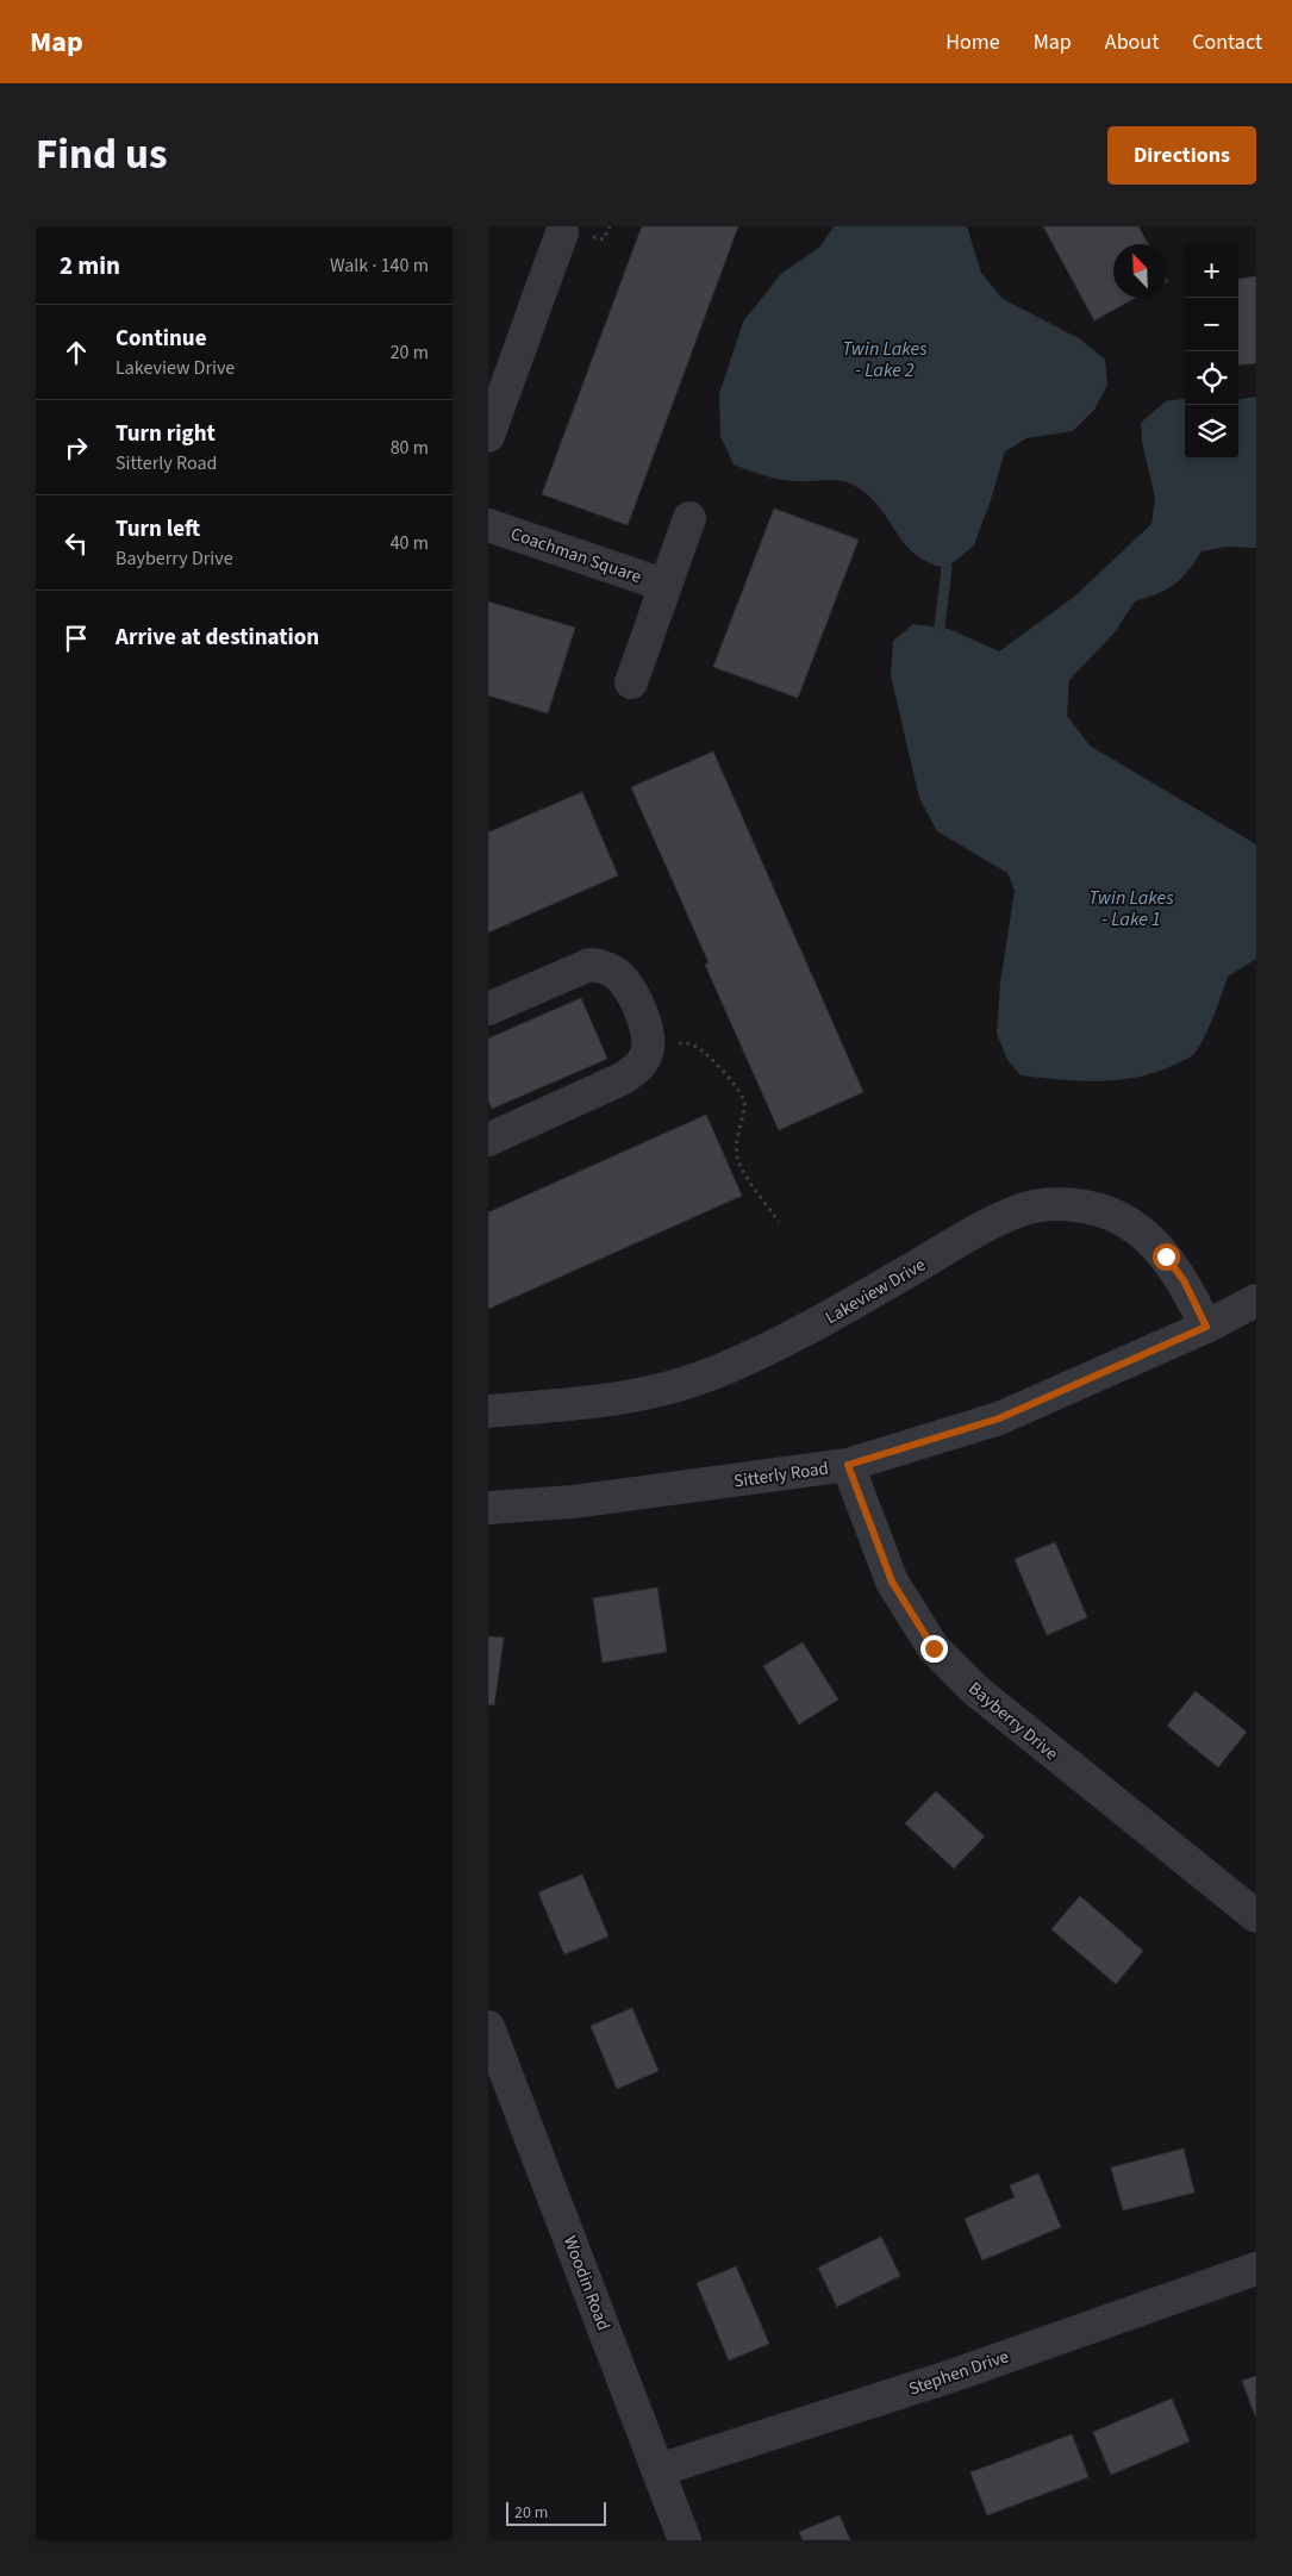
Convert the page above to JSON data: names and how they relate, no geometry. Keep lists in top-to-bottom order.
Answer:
{
  "streets": {
    "street": [
      "Coachman Square",
      "Lakeview Drive",
      "Sitterly Road",
      "Bayberry Drive",
      "Woodin Road",
      "Stephen Drive"
    ]
  },
  "crossings": [
    ["Lakeview Drive", "Sitterly Road"],
    ["Sitterly Road", "Bayberry Drive"],
    ["Woodin Road", "Stephen Drive"]
  ],
  "water": ["Twin Lakes - Lake 2", "Twin Lakes - Lake 1"],
  "scale_bar": "20 m",
  "north": "top left",
  "page": {
    "header": "Map",
    "nav": [
      "Home",
      "Map",
      "About",
      "Contact"
    ],
    "title": "Find us",
    "buttons": "Directions",
    "heading": ["2 min", "Walk · 140 m"],
    "map_buttons": ["+", "−"],
    "list": [
      ["Continue", "Lakeview Drive", "20 m"],
      ["Turn right", "Sitterly Road", "80 m"],
      ["Turn left", "Bayberry Drive", "40 m"],
      "Arrive at destination"
    ],
    "scale": "20 m"
  }
}
